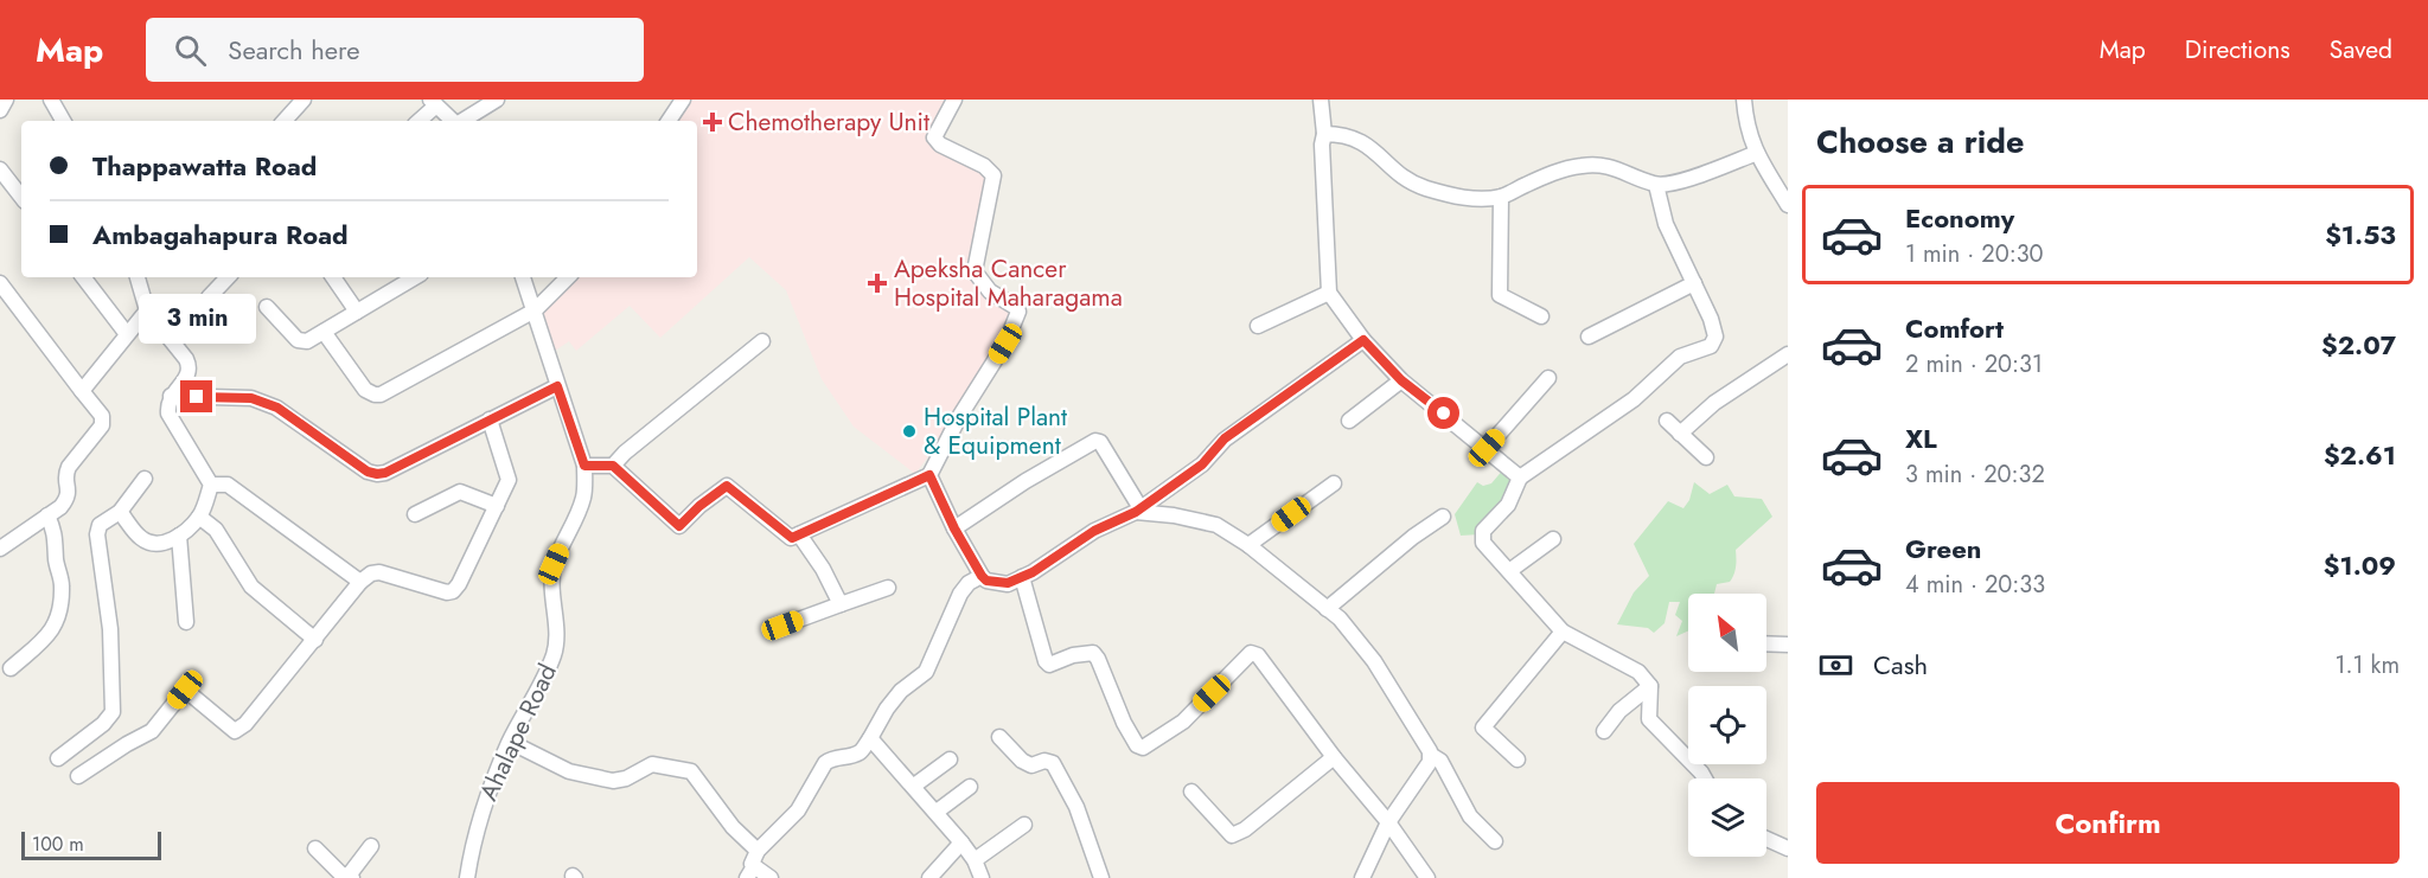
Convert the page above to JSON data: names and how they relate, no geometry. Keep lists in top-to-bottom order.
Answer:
{
  "streets": {
    "street": ["Ahalape Road"]
  },
  "places": {
    "health": ["Chemotherapy Unit", "Apeksha Cancer Hospital Maharagama"],
    "other": ["Hospital Plant & Equipment"]
  },
  "scale_bar": "100 m",
  "north": "top left",
  "page": {
    "header": "Map",
    "search": "Search here",
    "nav": ["Map", "Directions", "Saved"],
    "heading": "Choose a ride",
    "banner": ["Thappawatta Road", "Ambagahapura Road"],
    "list": [
      {
        "name": "Economy",
        "note": "1 min · 20:30",
        "value": "$1.53"
      },
      {
        "name": "Comfort",
        "note": "2 min · 20:31",
        "value": "$2.07"
      },
      {
        "name": "XL",
        "note": "3 min · 20:32",
        "value": "$2.61"
      },
      {
        "name": "Green",
        "note": "4 min · 20:33",
        "value": "$1.09"
      }
    ],
    "bubble": "3 min",
    "pay": ["Cash", "1.1 km"],
    "buttons": "Confirm",
    "scale": "100 m"
  }
}
